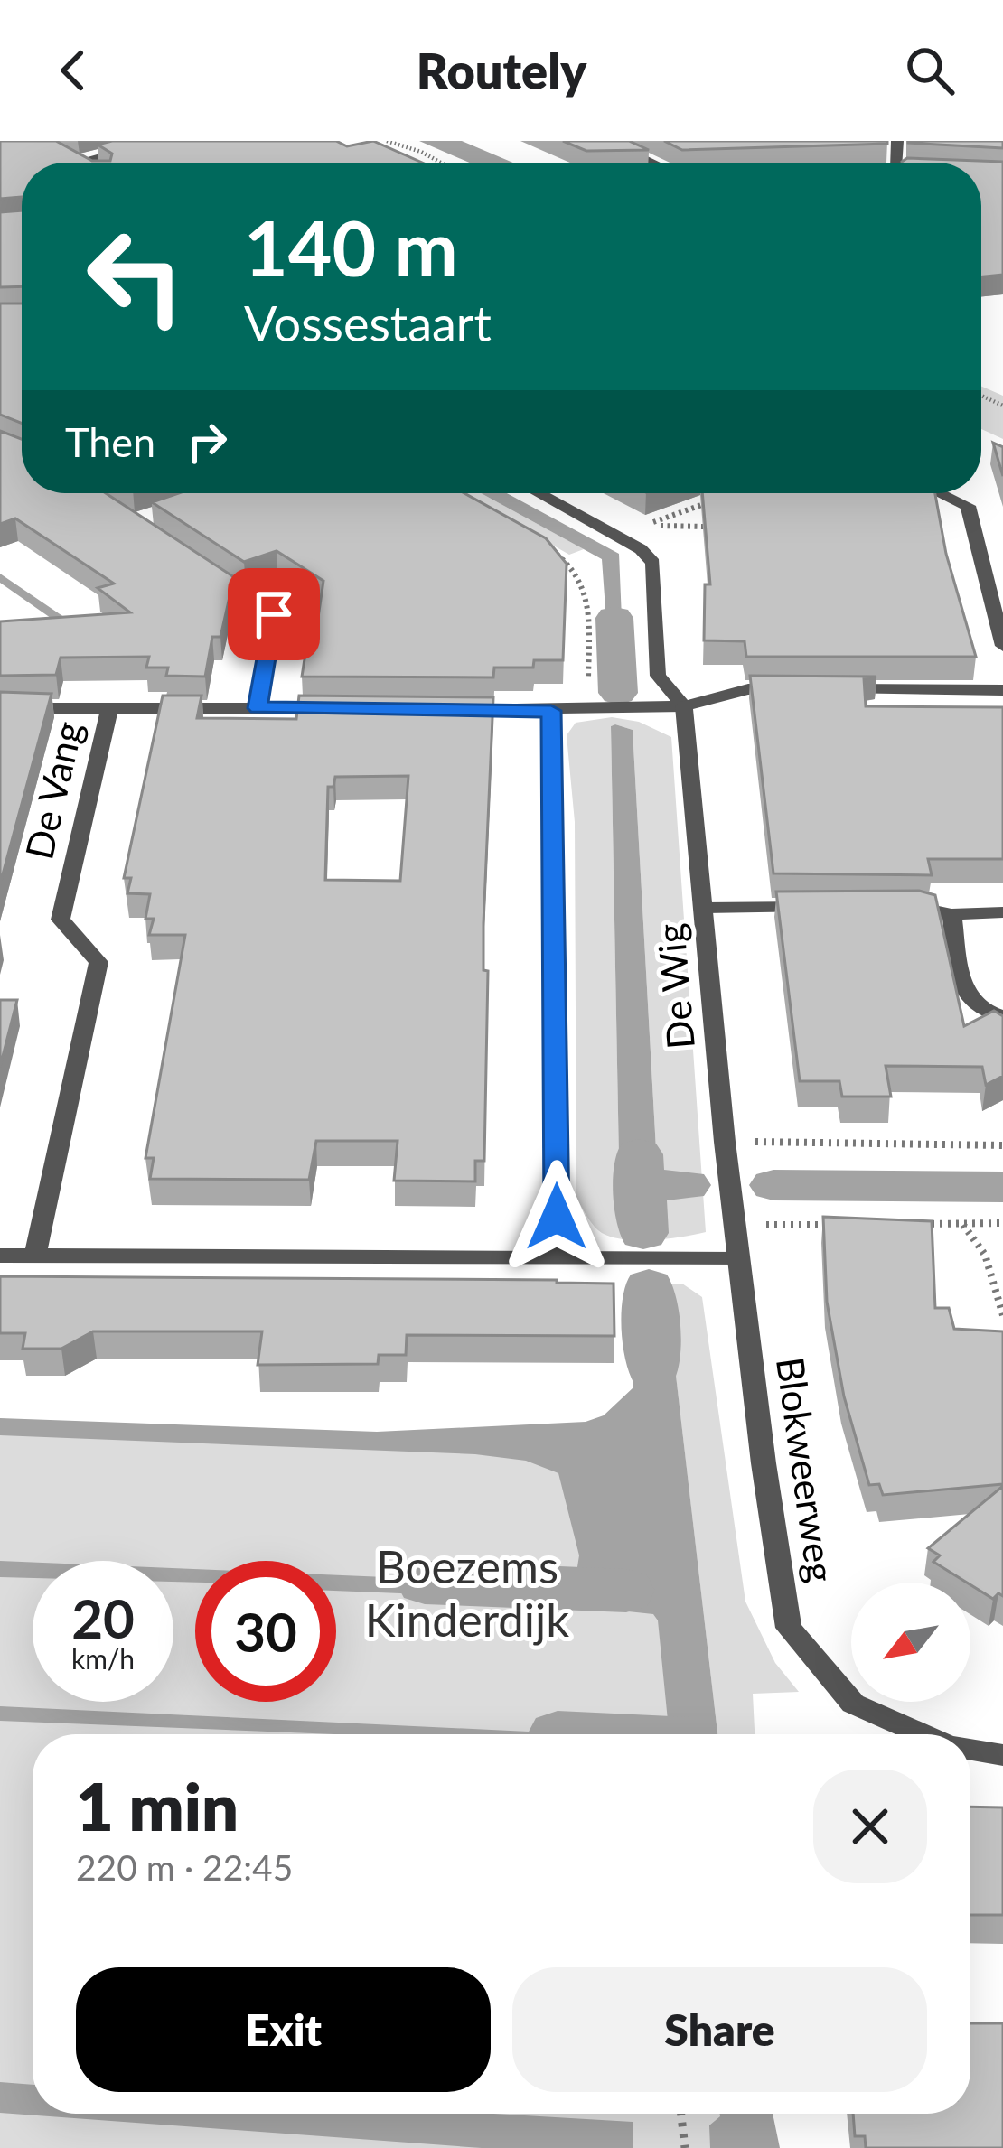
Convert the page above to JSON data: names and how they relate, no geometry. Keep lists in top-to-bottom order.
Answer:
{
  "streets": {
    "street": ["De Vang", "De Wig", "Blokweerweg"]
  },
  "crossings": [
    ["De Wig", "Blokweerweg"]
  ],
  "parks": ["Boezems Kinderdijk"],
  "north": "bottom left",
  "page": {
    "header": "Routely",
    "turn": ["140 m", "Vossestaart"],
    "then": "Then",
    "speed": "20 km/h",
    "limit": "30",
    "heading": ["1 min", "220 m · 22:45"],
    "buttons": ["Exit", "Share"]
  }
}
